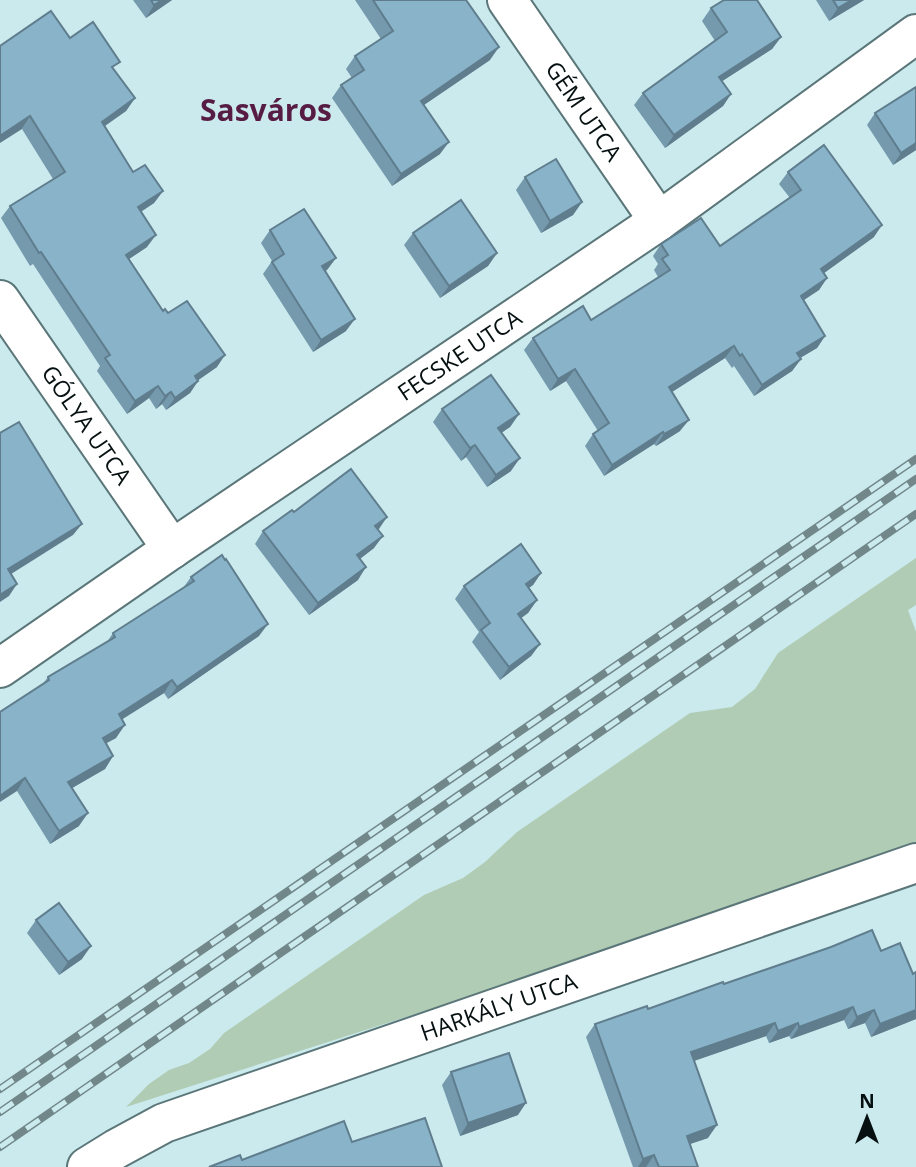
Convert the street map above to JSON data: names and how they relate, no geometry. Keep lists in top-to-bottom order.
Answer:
{
  "streets": {
    "street": [
      "GÉM UTCA",
      "FECSKE UTCA",
      "GÓLYA UTCA",
      "HARKÁLY UTCA"
    ]
  },
  "crossings": [
    ["GÉM UTCA", "FECSKE UTCA"],
    ["FECSKE UTCA", "GÓLYA UTCA"]
  ],
  "districts": ["Sasváros"],
  "north": "top"
}
